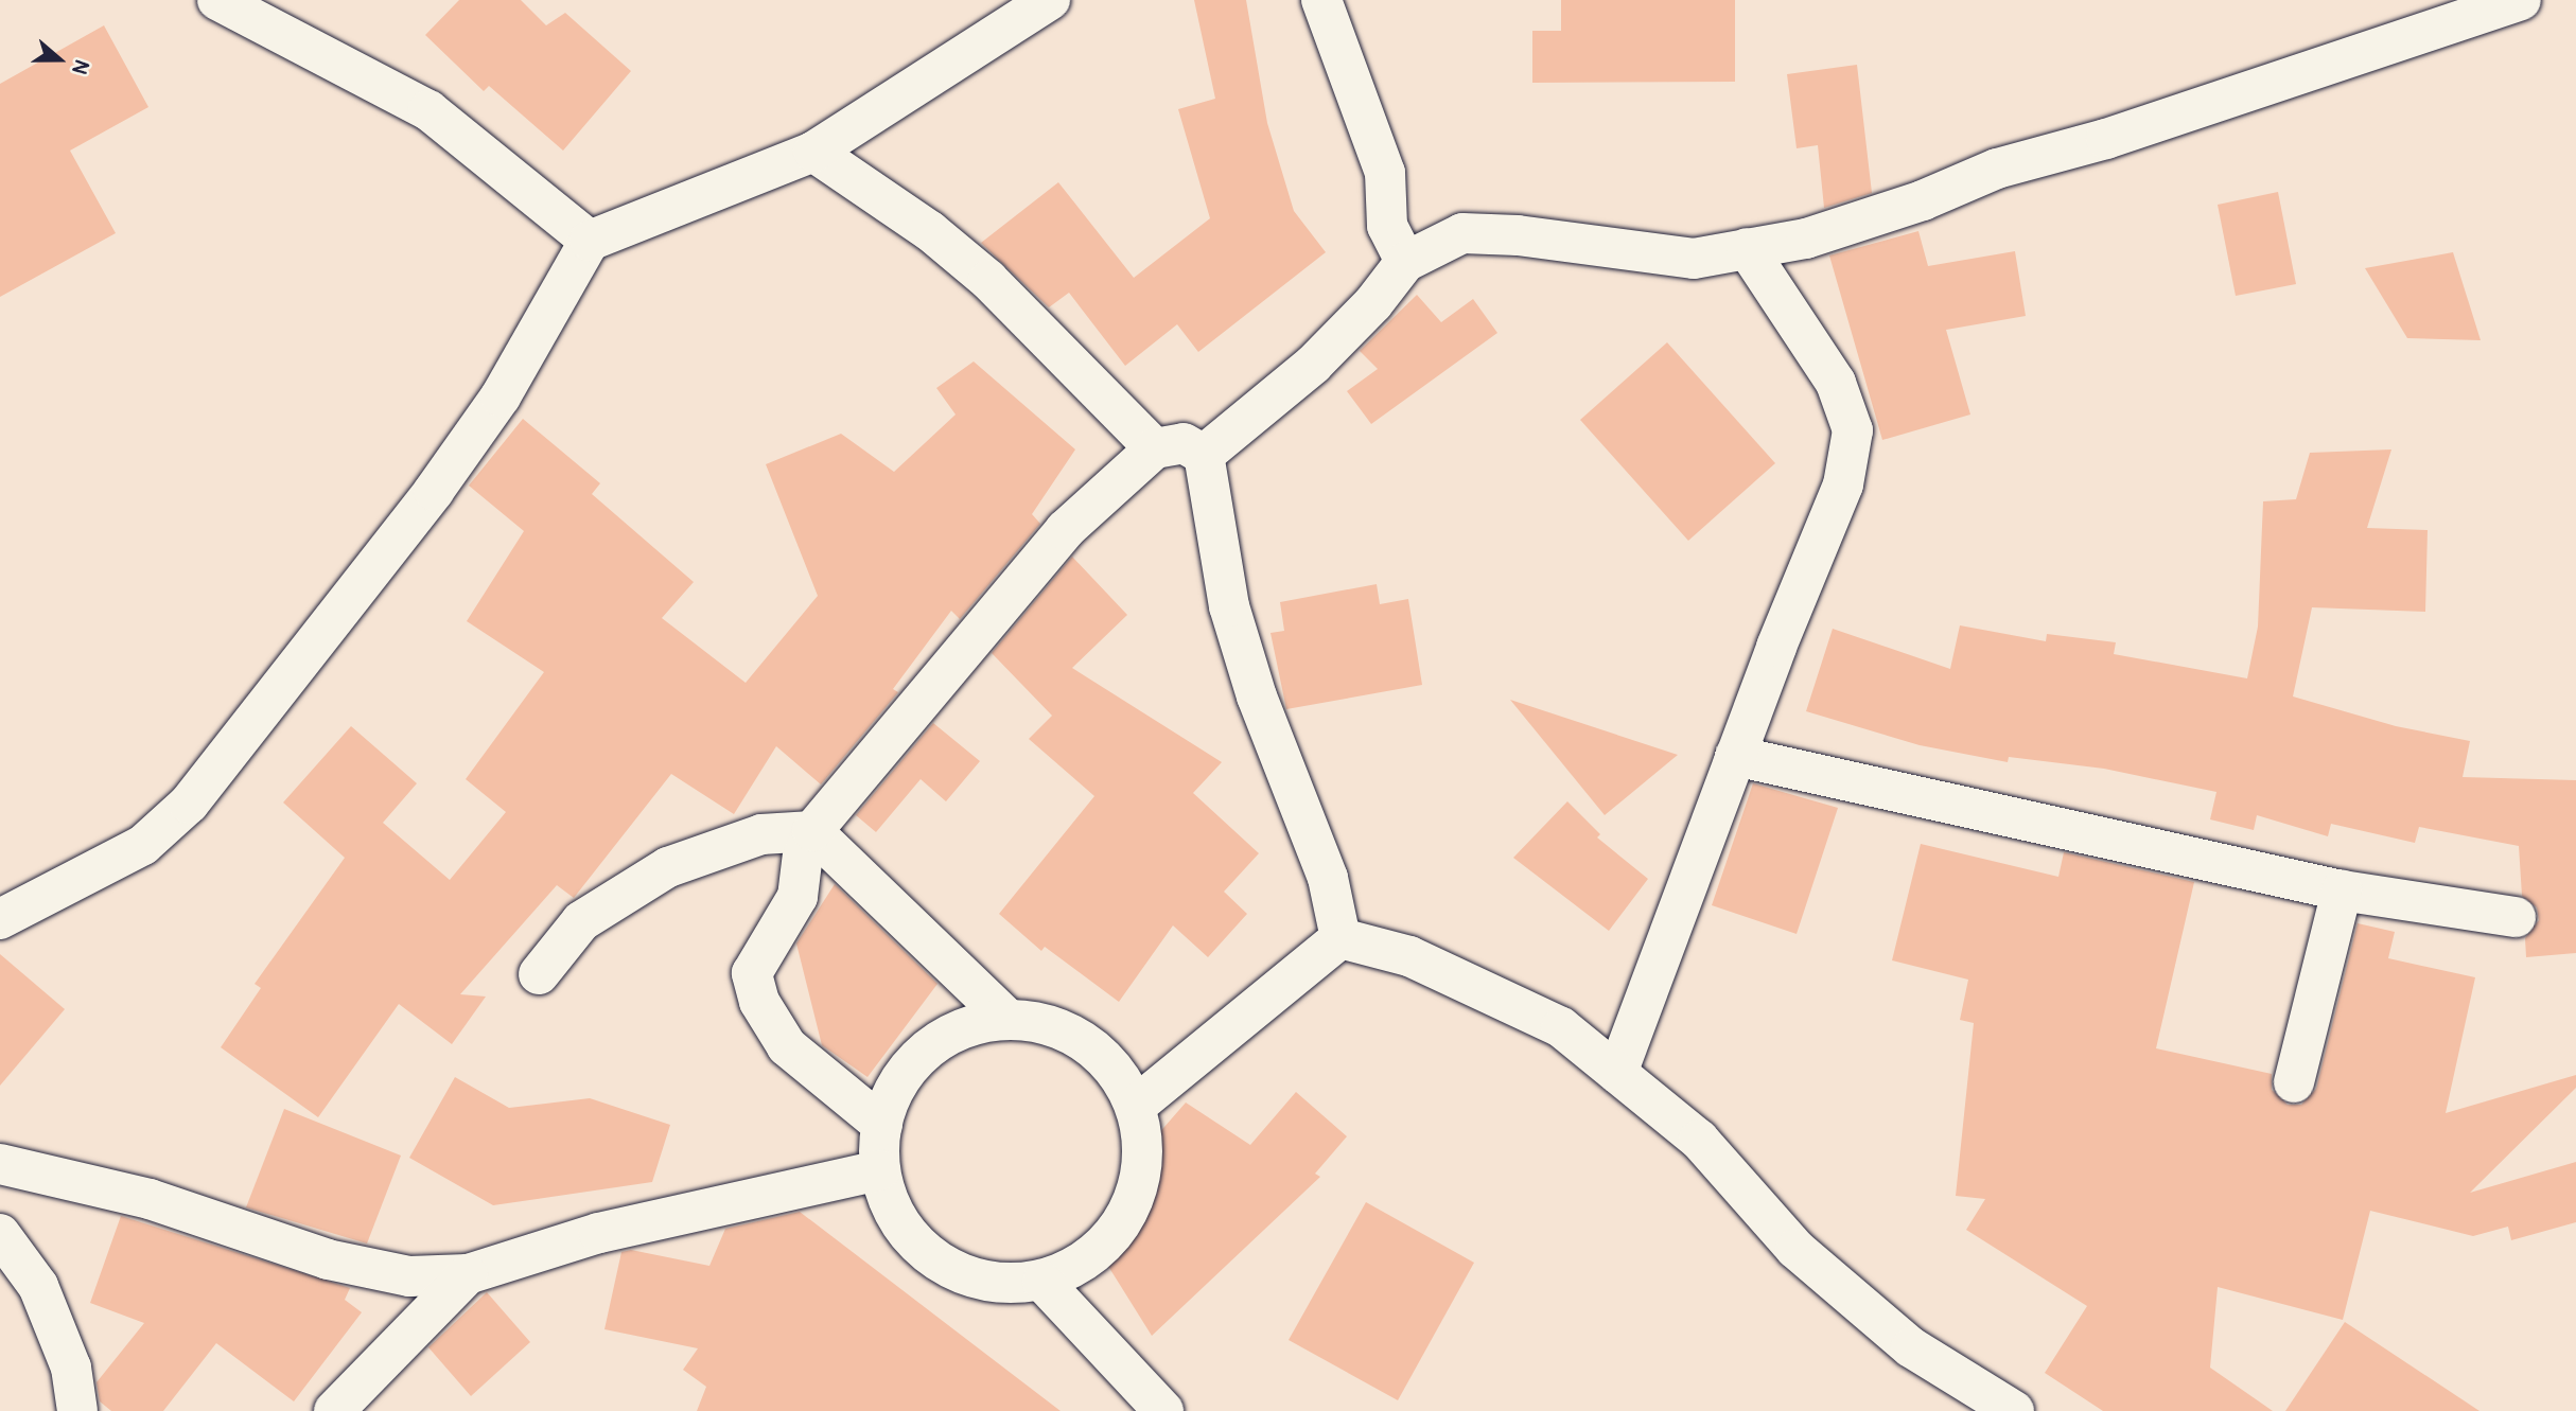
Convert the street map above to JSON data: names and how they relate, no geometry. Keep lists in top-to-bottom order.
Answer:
{
  "north": "right"
}
